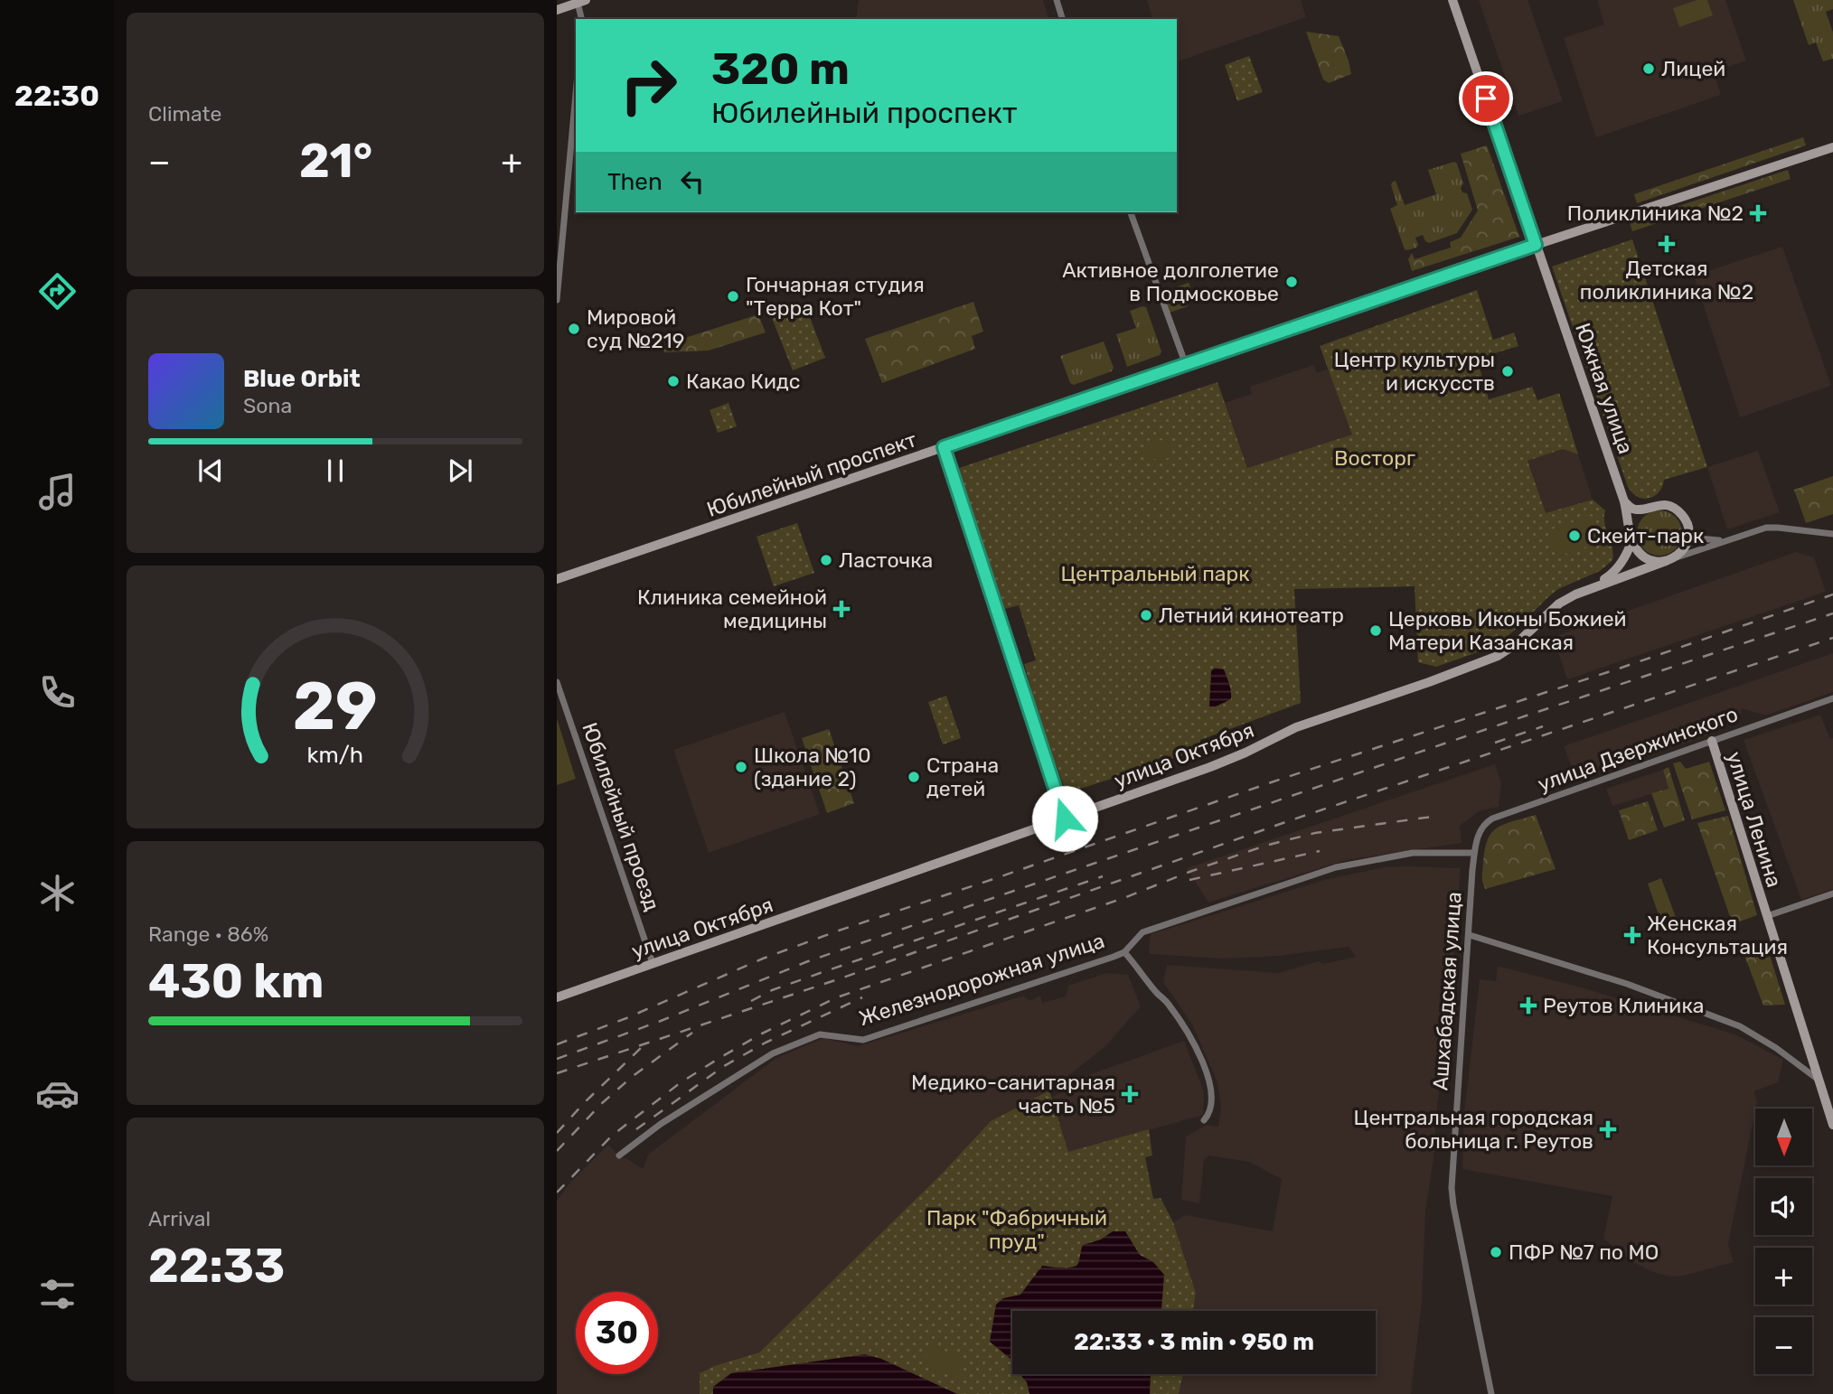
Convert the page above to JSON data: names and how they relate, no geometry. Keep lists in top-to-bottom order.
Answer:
{
  "streets": {
    "street": [
      "Южная улица",
      "Юбилейный проспект",
      "улица Дзержинского",
      "улица Октября",
      "Юбилейный проезд",
      "улица Ленина",
      "Железнодорожная улица",
      "Ашхабадская улица"
    ]
  },
  "crossings": [
    ["Южная улица", "Юбилейный проспект"],
    ["Южная улица", "улица Октября"],
    ["улица Дзержинского", "улица Ленина"],
    ["улица Дзержинского", "Железнодорожная улица"],
    ["улица Дзержинского", "Ашхабадская улица"],
    ["улица Октября", "Юбилейный проезд"],
    ["Железнодорожная улица", "Ашхабадская улица"]
  ],
  "parks": ["Восторг", "Центральный парк", "Парк \"Фабричный пруд\""],
  "places": {
    "other": [
      "Лицей",
      "Активное долголетие в Подмосковье",
      "Гончарная студия \"Терра Кот\"",
      "Мировой суд №219",
      "Центр культуры и искусств",
      "Какао Кидс",
      "Скейт-парк",
      "Ласточка",
      "Летний кинотеатр",
      "Церковь Иконы Божией Матери Казанская",
      "Школа №10 (здание 2)",
      "Страна детей",
      "ПФР №7 по МО"
    ],
    "health": [
      "Поликлиника №2",
      "Детская поликлиника №2",
      "Клиника семейной медицины",
      "Женская Консультация",
      "Реутов Клиника",
      "Медико-санитарная часть №5",
      "Центральная городская больница г. Реутов"
    ]
  },
  "north": "bottom",
  "page": {
    "tabs": "22:30",
    "tile": [
      "Climate",
      ["Range · 86%", "430 km"],
      ["Arrival", "22:33"]
    ],
    "turn": ["320 m", "Юбилейный проспект"],
    "heat": ["−", "21°", "+"],
    "then": "Then",
    "song": ["Blue Orbit", "Sona"],
    "map_buttons": ["+", "−"],
    "limit": "30",
    "trip": "22:33 · 3 min · 950 m",
    "gauge": ["29", "km/h"]
  }
}
